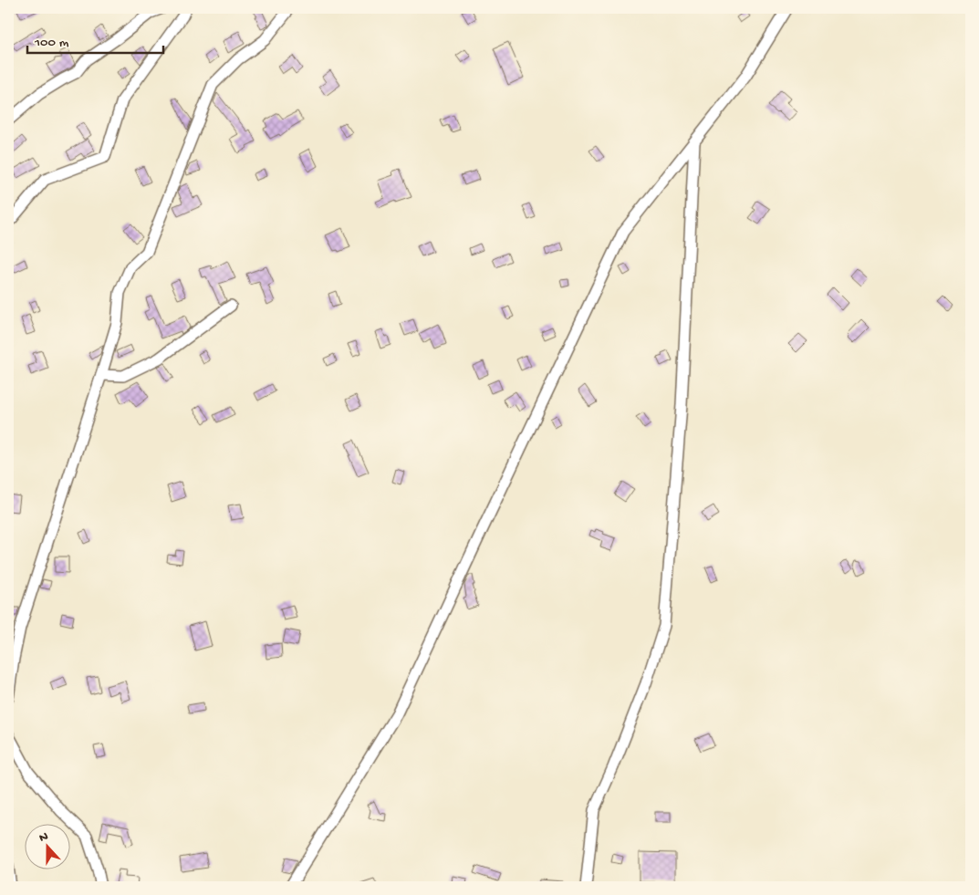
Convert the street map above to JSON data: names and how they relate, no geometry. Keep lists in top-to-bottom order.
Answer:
{
  "scale_bar": "100 m",
  "north": "top"
}
